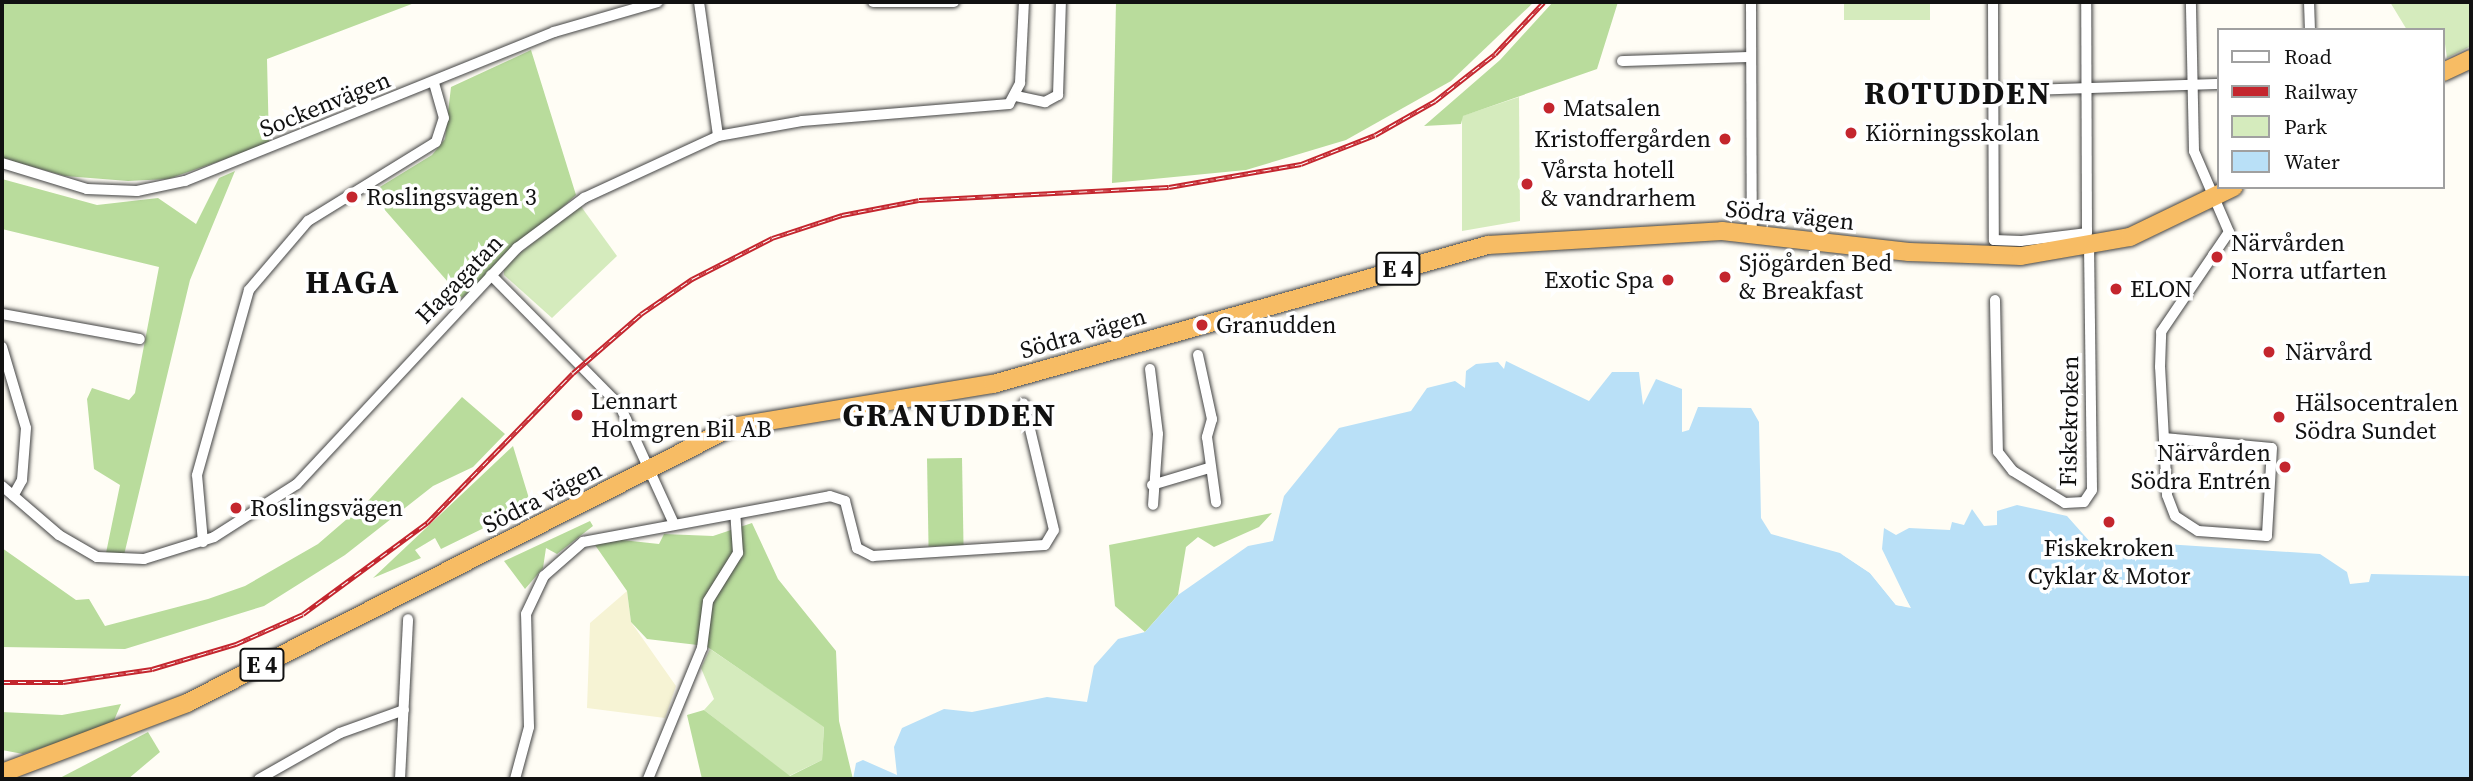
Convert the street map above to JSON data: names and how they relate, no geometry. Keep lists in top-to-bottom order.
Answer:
{
  "streets": {
    "highway": ["Södra vägen", "E 4"],
    "street": ["Sockenvägen", "Hagagatan", "Fiskekroken"]
  },
  "crossings": [
    ["Södra vägen", "Fiskekroken"]
  ],
  "districts": ["ROTUDDEN", "HAGA", "GRANUDDEN"],
  "places": [
    "Matsalen",
    "Kiörningsskolan",
    "Kristoffergården",
    "Vårsta hotell & vandrarhem",
    "Roslingsvägen 3",
    "Närvården Norra utfarten",
    "Sjögården Bed & Breakfast",
    "Exotic Spa",
    "ELON",
    "Granudden",
    "Närvård",
    "Lennart Holmgren Bil AB",
    "Hälsocentralen Södra Sundet",
    "Närvården Södra Entrén",
    "Roslingsvägen",
    "Fiskekroken Cyklar & Motor"
  ],
  "legend": [
    "Road",
    "Railway",
    "Park",
    "Water"
  ]
}
